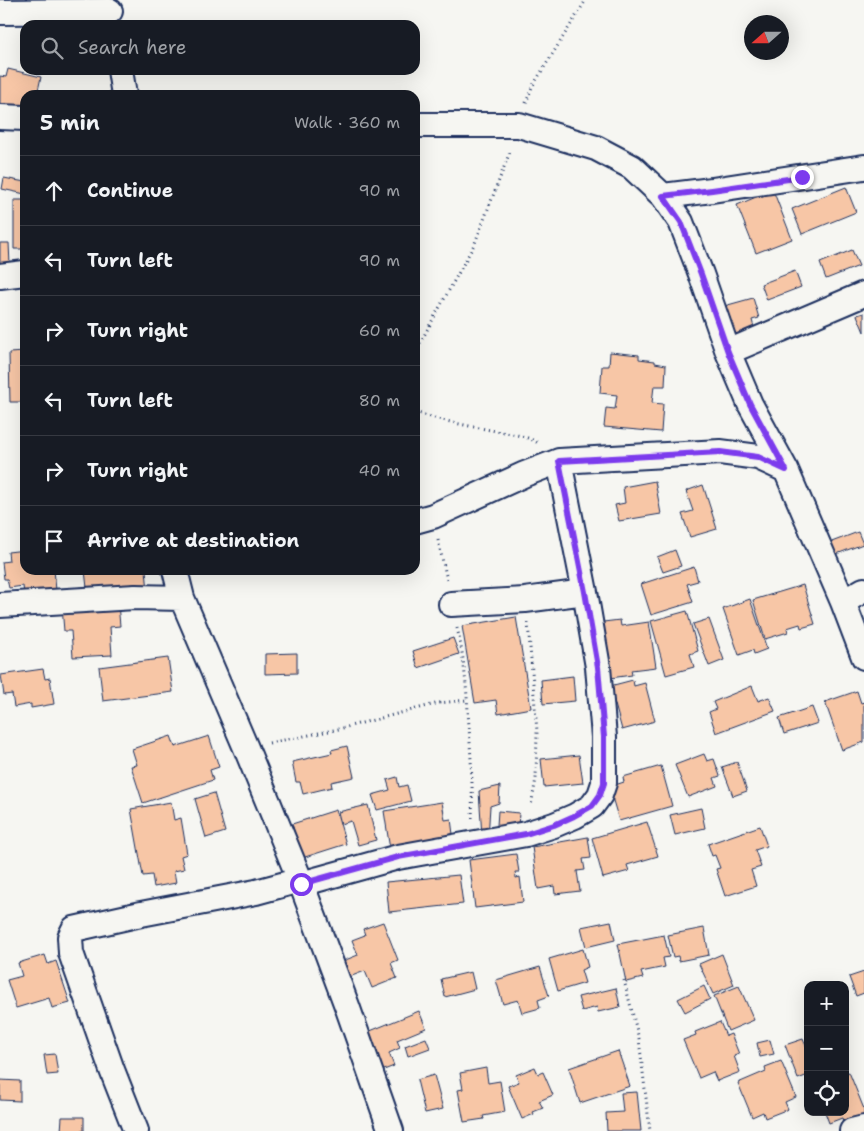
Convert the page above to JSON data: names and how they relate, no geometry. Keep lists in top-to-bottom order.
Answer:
{
  "north": "left",
  "page": {
    "search": "Search here",
    "heading": ["5 min", "Walk · 360 m"],
    "list": [
      ["Continue", "90 m"],
      ["Turn left", "90 m"],
      ["Turn right", "60 m"],
      ["Turn left", "80 m"],
      ["Turn right", "40 m"],
      "Arrive at destination"
    ],
    "map_buttons": ["+", "−"]
  }
}
